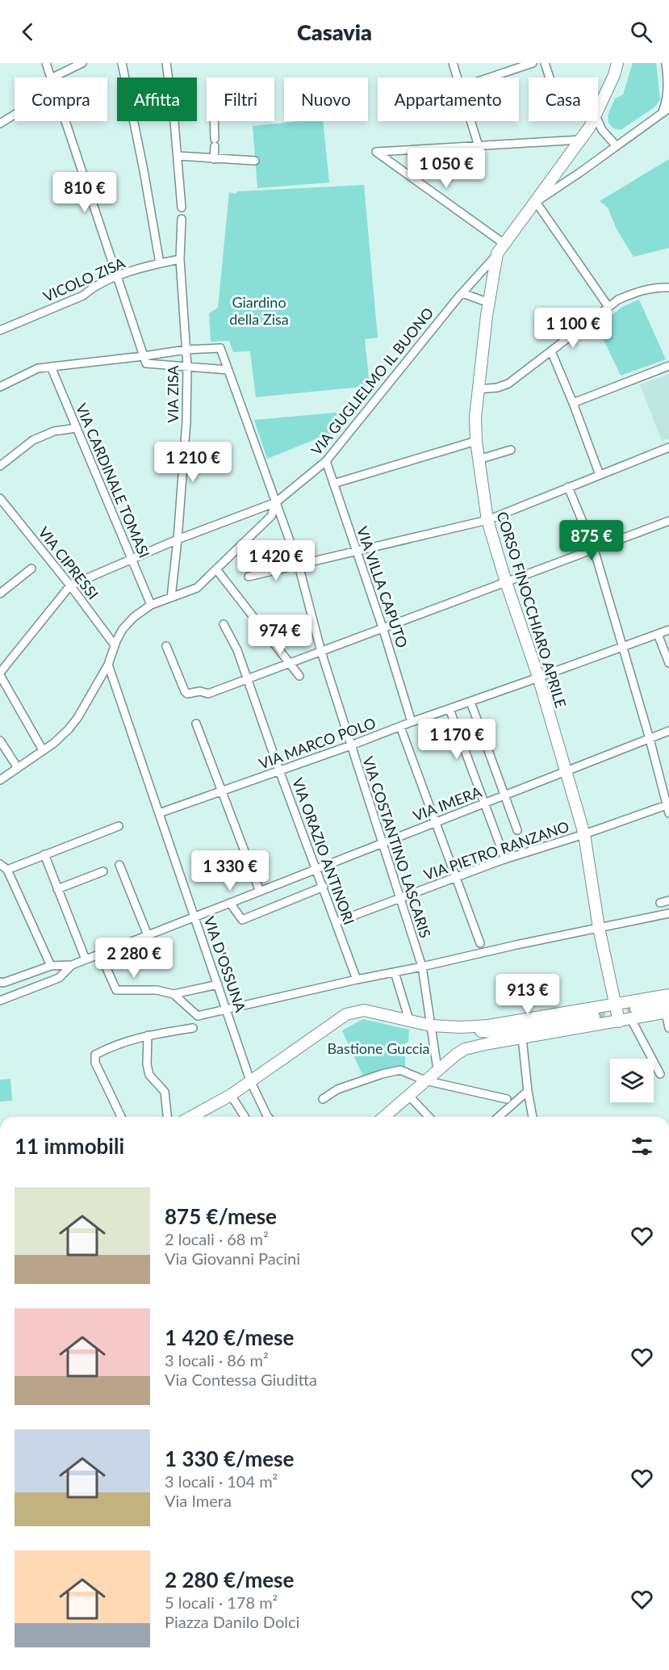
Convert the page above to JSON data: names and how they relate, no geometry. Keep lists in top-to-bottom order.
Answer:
{
  "streets": {
    "street": [
      "VICOLO ZISA",
      "VIA GUGLIELMO IL BUONO",
      "VIA ZISA",
      "VIA CARDINALE TOMASI",
      "VIA CIPRESSI",
      "VIA VILLA CAPUTO",
      "CORSO FINOCCHIARO APRILE",
      "VIA MARCO POLO",
      "VIA IMERA",
      "VIA COSTANTINO LASCARIS",
      "VIA PIETRO RANZANO",
      "VIA ORAZIO ANTINORI",
      "VIA D'OSSUNA"
    ]
  },
  "crossings": [
    ["VICOLO ZISA", "VIA ZISA"],
    ["VIA GUGLIELMO IL BUONO", "VIA ZISA"],
    ["VIA GUGLIELMO IL BUONO", "VIA CARDINALE TOMASI"],
    ["VIA GUGLIELMO IL BUONO", "VIA CIPRESSI"],
    ["VIA GUGLIELMO IL BUONO", "VIA VILLA CAPUTO"],
    ["VIA GUGLIELMO IL BUONO", "CORSO FINOCCHIARO APRILE"],
    ["VIA GUGLIELMO IL BUONO", "VIA COSTANTINO LASCARIS"],
    ["VIA GUGLIELMO IL BUONO", "VIA D'OSSUNA"],
    ["VIA ZISA", "VIA COSTANTINO LASCARIS"],
    ["VIA VILLA CAPUTO", "VIA MARCO POLO"],
    ["CORSO FINOCCHIARO APRILE", "VIA MARCO POLO"],
    ["CORSO FINOCCHIARO APRILE", "VIA IMERA"],
    ["CORSO FINOCCHIARO APRILE", "VIA PIETRO RANZANO"],
    ["VIA MARCO POLO", "VIA COSTANTINO LASCARIS"],
    ["VIA MARCO POLO", "VIA ORAZIO ANTINORI"],
    ["VIA MARCO POLO", "VIA D'OSSUNA"],
    ["VIA IMERA", "VIA COSTANTINO LASCARIS"],
    ["VIA IMERA", "VIA ORAZIO ANTINORI"],
    ["VIA IMERA", "VIA D'OSSUNA"],
    ["VIA COSTANTINO LASCARIS", "VIA PIETRO RANZANO"],
    ["VIA PIETRO RANZANO", "VIA ORAZIO ANTINORI"]
  ],
  "parks": ["Giardino della Zisa", "Bastione Guccia"],
  "page": {
    "header": "Casavia",
    "chip": [
      "Compra",
      "Affitta",
      "Filtri",
      "Nuovo",
      "Appartamento",
      "Casa"
    ],
    "price": [
      "1 050 €",
      "810 €",
      "1 100 €",
      "1 210 €",
      "875 €",
      "1 420 €",
      "974 €",
      "1 170 €",
      "1 330 €",
      "2 280 €",
      "913 €"
    ],
    "heading": "11 immobili",
    "list": [
      {
        "name": "875 €/mese",
        "note": "2 locali · 68 m² · Via Giovanni Pacini"
      },
      {
        "name": "1 420 €/mese",
        "note": "3 locali · 86 m² · Via Contessa Giuditta"
      },
      {
        "name": "1 330 €/mese",
        "note": "3 locali · 104 m² · Via Imera"
      },
      {
        "name": "2 280 €/mese",
        "note": "5 locali · 178 m² · Piazza Danilo Dolci"
      }
    ]
  }
}
